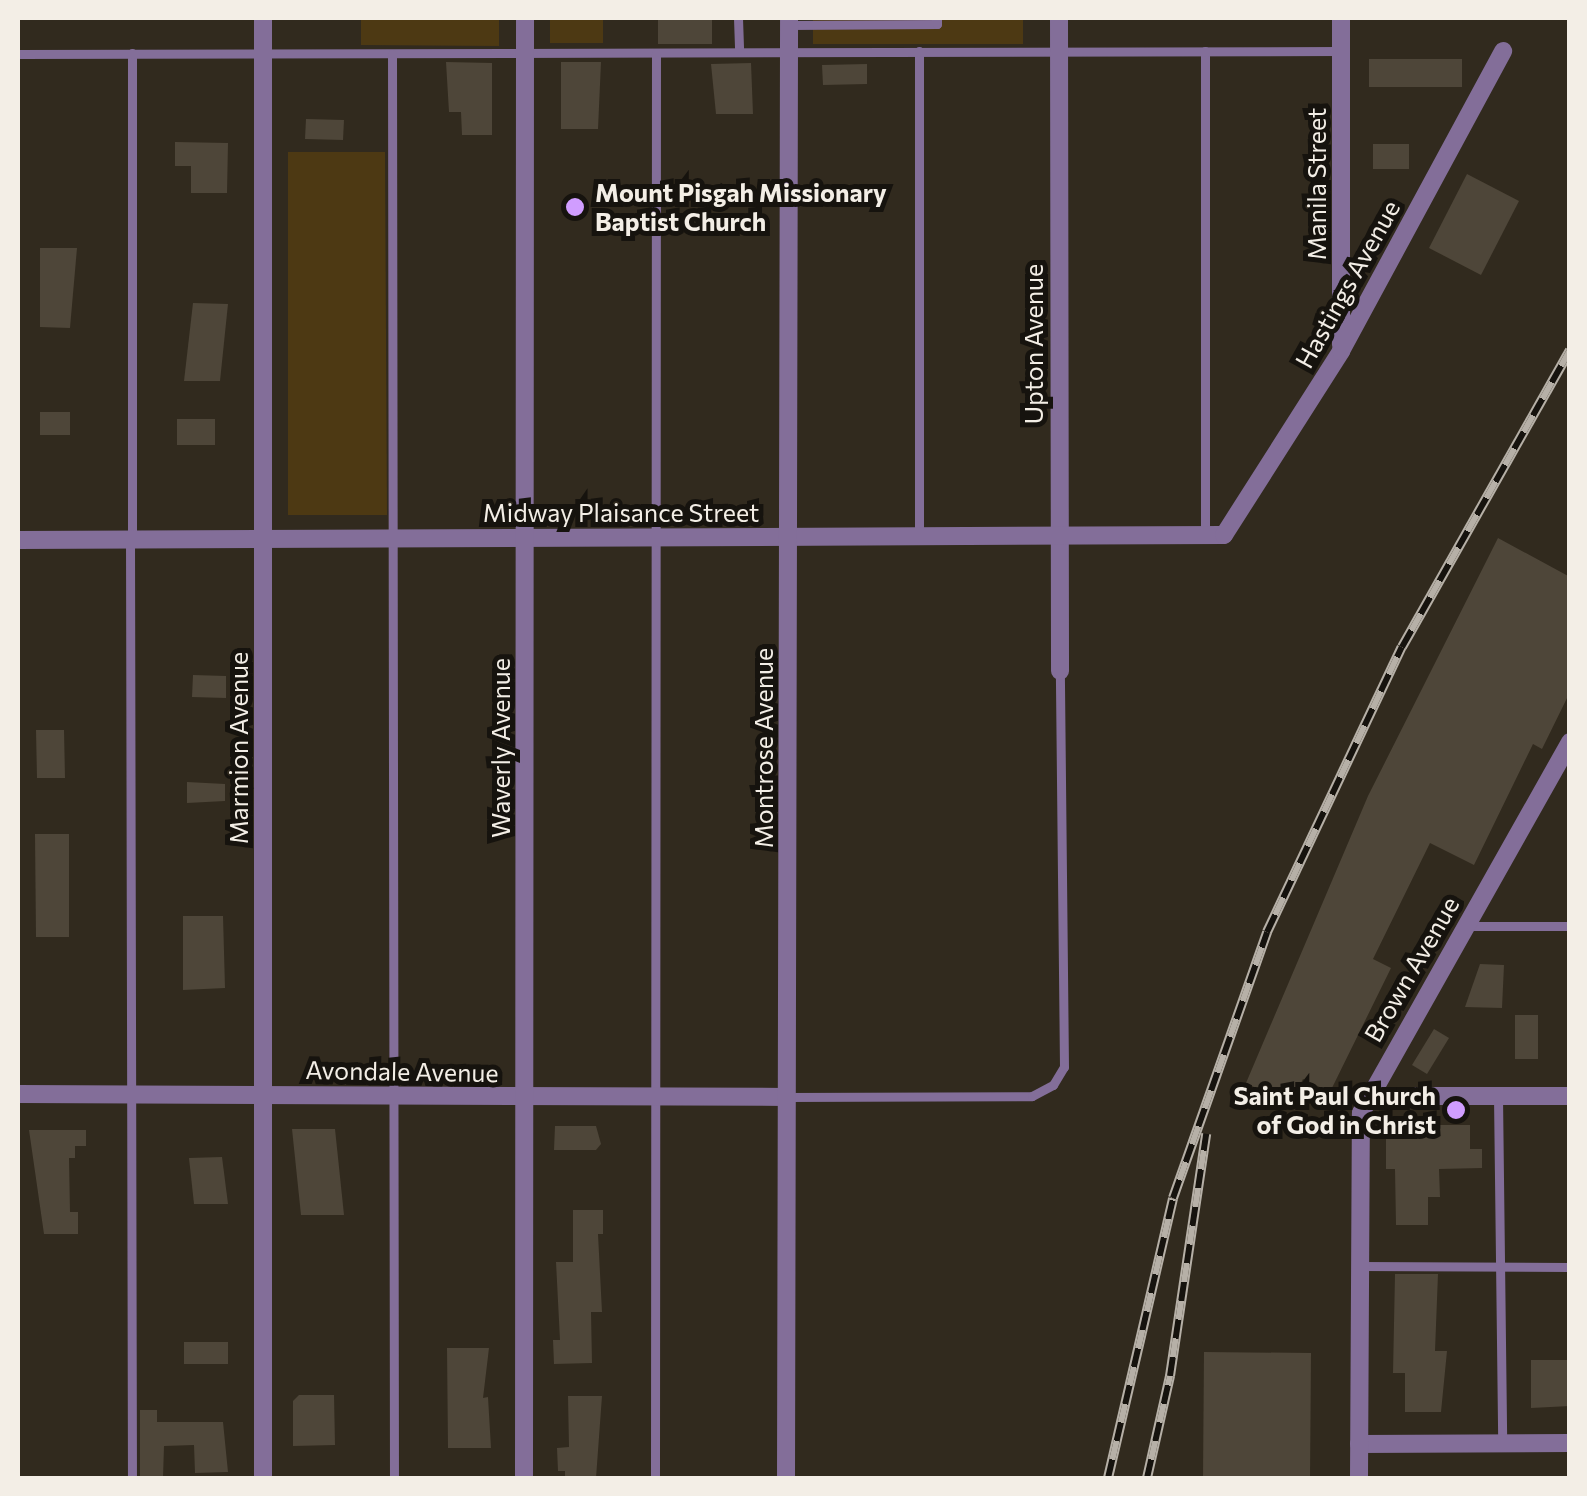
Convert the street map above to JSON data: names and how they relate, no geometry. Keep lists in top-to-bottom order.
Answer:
{
  "streets": {
    "street": [
      "Manila Street",
      "Hastings Avenue",
      "Upton Avenue",
      "Midway Plaisance Street",
      "Marmion Avenue",
      "Waverly Avenue",
      "Montrose Avenue",
      "Brown Avenue",
      "Avondale Avenue"
    ]
  },
  "crossings": [
    ["Manila Street", "Hastings Avenue"],
    ["Hastings Avenue", "Midway Plaisance Street"],
    ["Upton Avenue", "Midway Plaisance Street"],
    ["Midway Plaisance Street", "Marmion Avenue"],
    ["Midway Plaisance Street", "Waverly Avenue"],
    ["Midway Plaisance Street", "Montrose Avenue"],
    ["Marmion Avenue", "Avondale Avenue"],
    ["Waverly Avenue", "Avondale Avenue"],
    ["Montrose Avenue", "Avondale Avenue"]
  ],
  "places": ["Mount Pisgah Missionary Baptist Church", "Saint Paul Church of God in Christ"]
}
